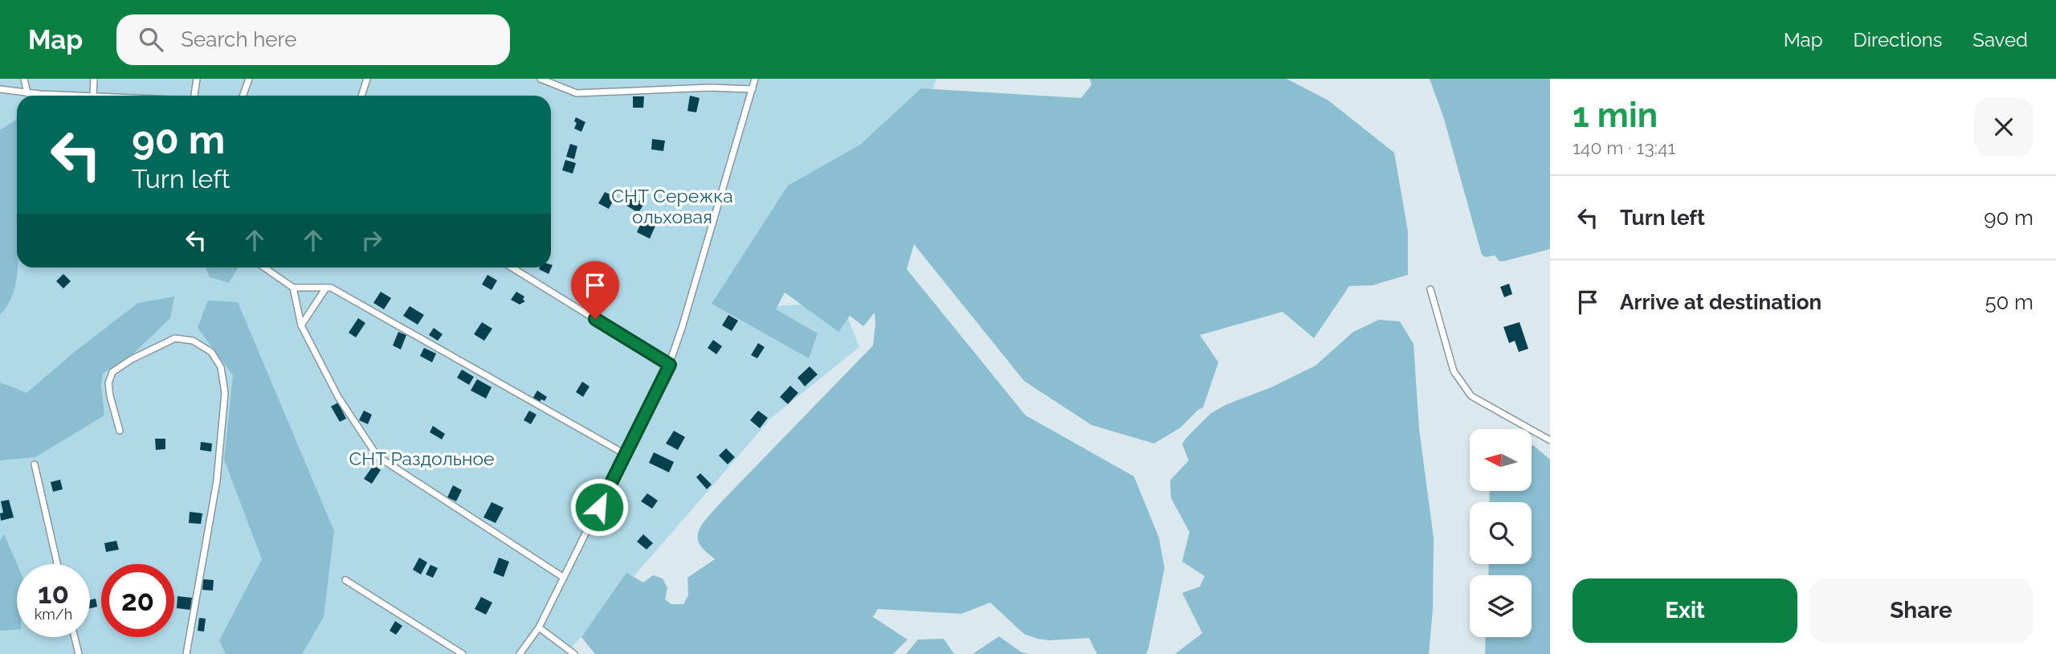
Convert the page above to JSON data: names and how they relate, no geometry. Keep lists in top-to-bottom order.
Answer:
{
  "parks": ["СНТ Сережка ольховая", "СНТ Раздольное"],
  "north": "left",
  "page": {
    "header": "Map",
    "search": "Search here",
    "nav": ["Map", "Directions", "Saved"],
    "heading": ["1 min", "140 m · 13:41"],
    "turn": ["90 m", "Turn left"],
    "list": [
      {
        "name": "Turn left",
        "value": "90 m"
      },
      {
        "name": "Arrive at destination",
        "value": "50 m"
      }
    ],
    "speed": "10 km/h",
    "limit": "20",
    "buttons": ["Exit", "Share"]
  }
}
